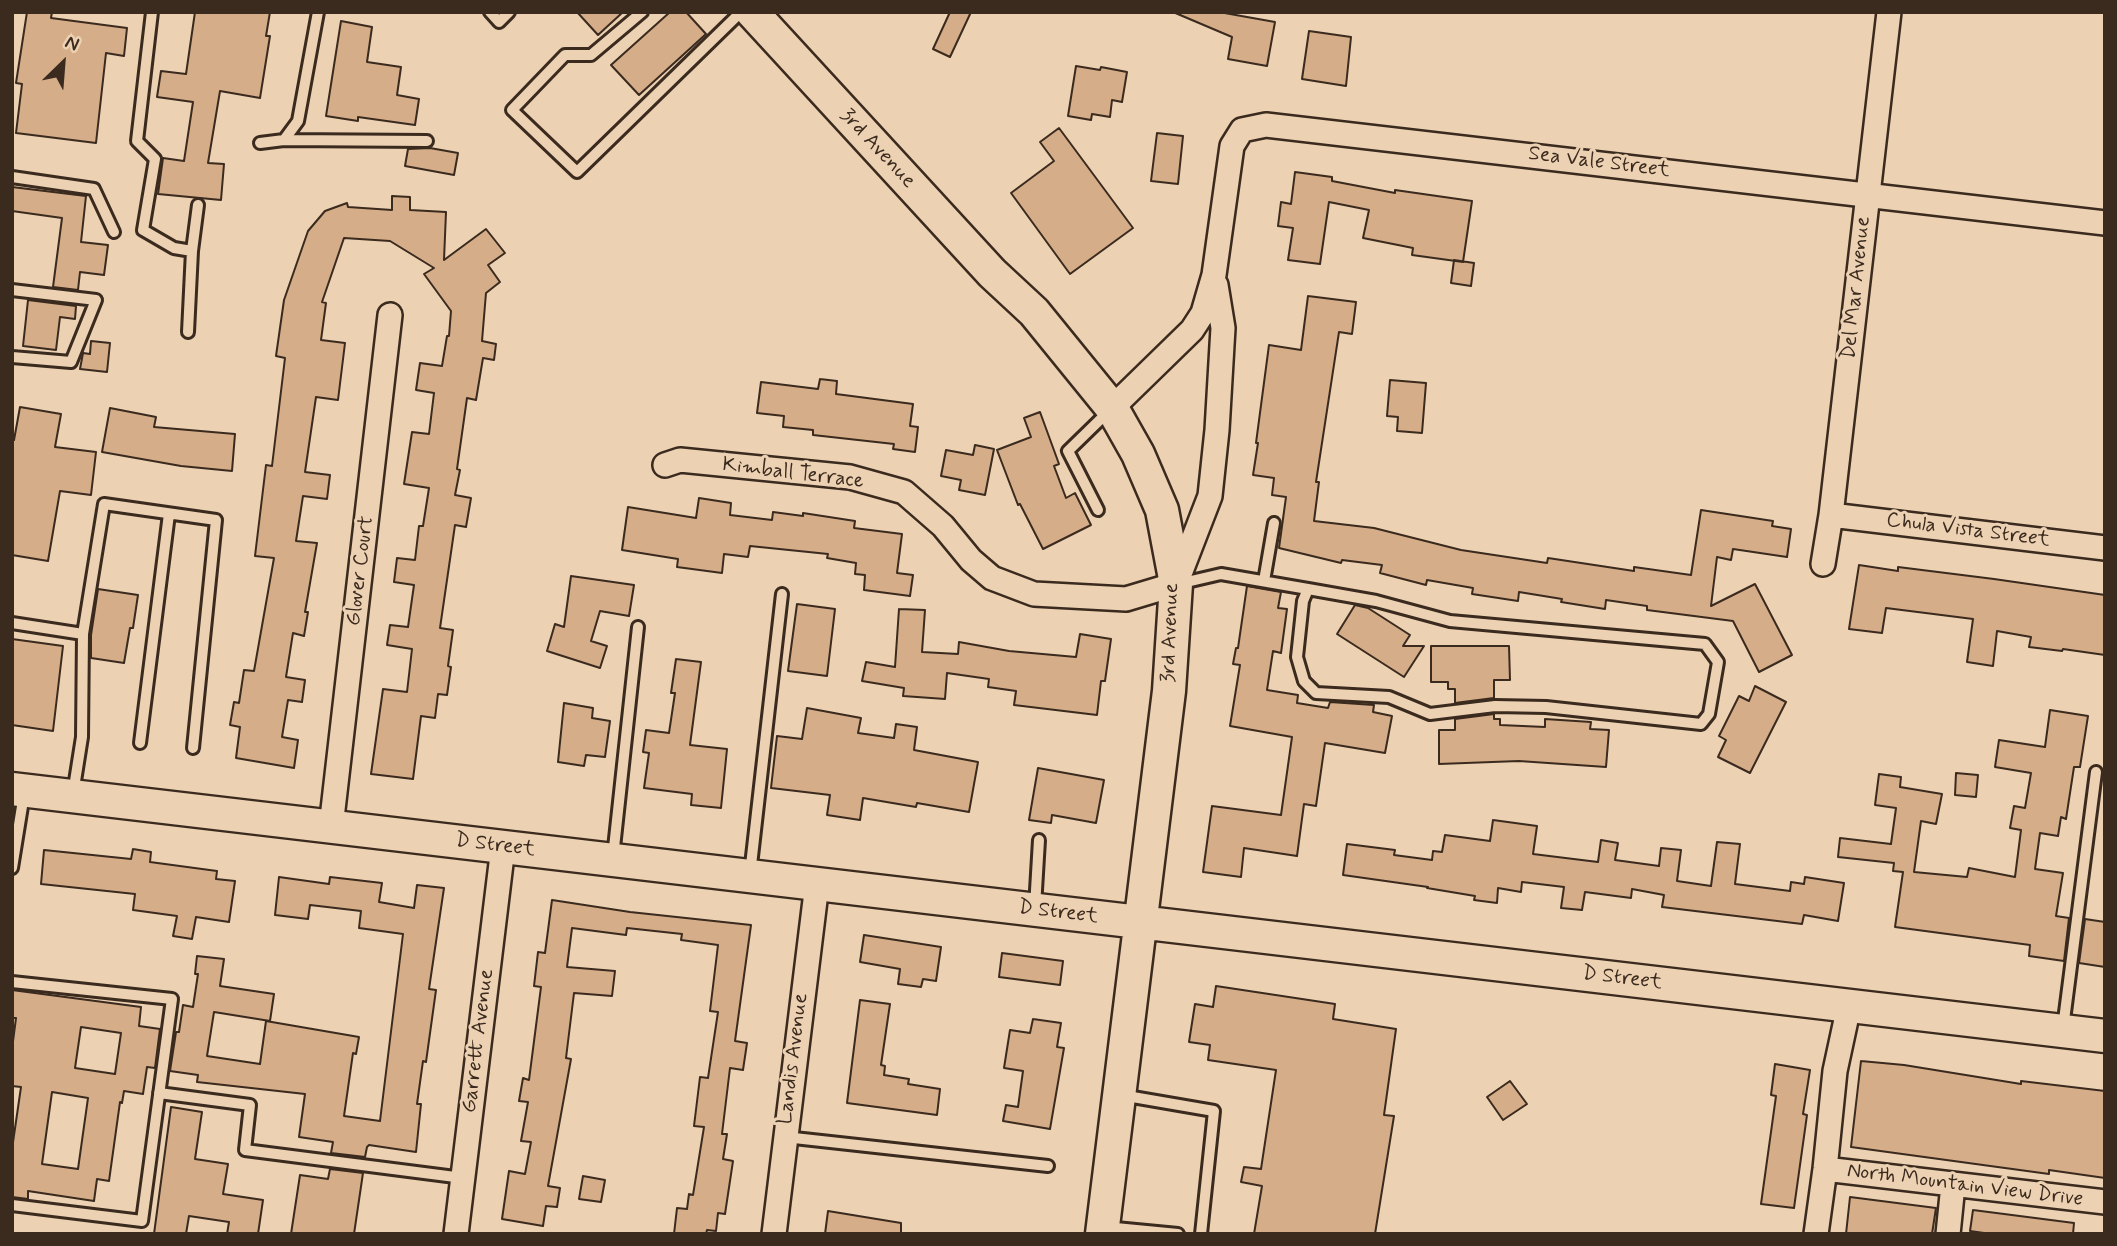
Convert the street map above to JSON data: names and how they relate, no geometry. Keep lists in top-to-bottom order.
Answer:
{
  "streets": {
    "street": [
      "3rd Avenue",
      "Sea Vale Street",
      "Del Mar Avenue",
      "Kimball Terrace",
      "Chula Vista Street",
      "Glover Court",
      "D Street",
      "Garrett Avenue",
      "Landis Avenue",
      "North Mountain View Drive"
    ]
  },
  "crossings": [
    ["3rd Avenue", "Sea Vale Street"],
    ["3rd Avenue", "Kimball Terrace"],
    ["3rd Avenue", "D Street"],
    ["Sea Vale Street", "Del Mar Avenue"],
    ["Sea Vale Street", "Kimball Terrace"],
    ["Del Mar Avenue", "Chula Vista Street"],
    ["Glover Court", "D Street"],
    ["D Street", "Garrett Avenue"],
    ["D Street", "Landis Avenue"]
  ],
  "north": "top right"
}
